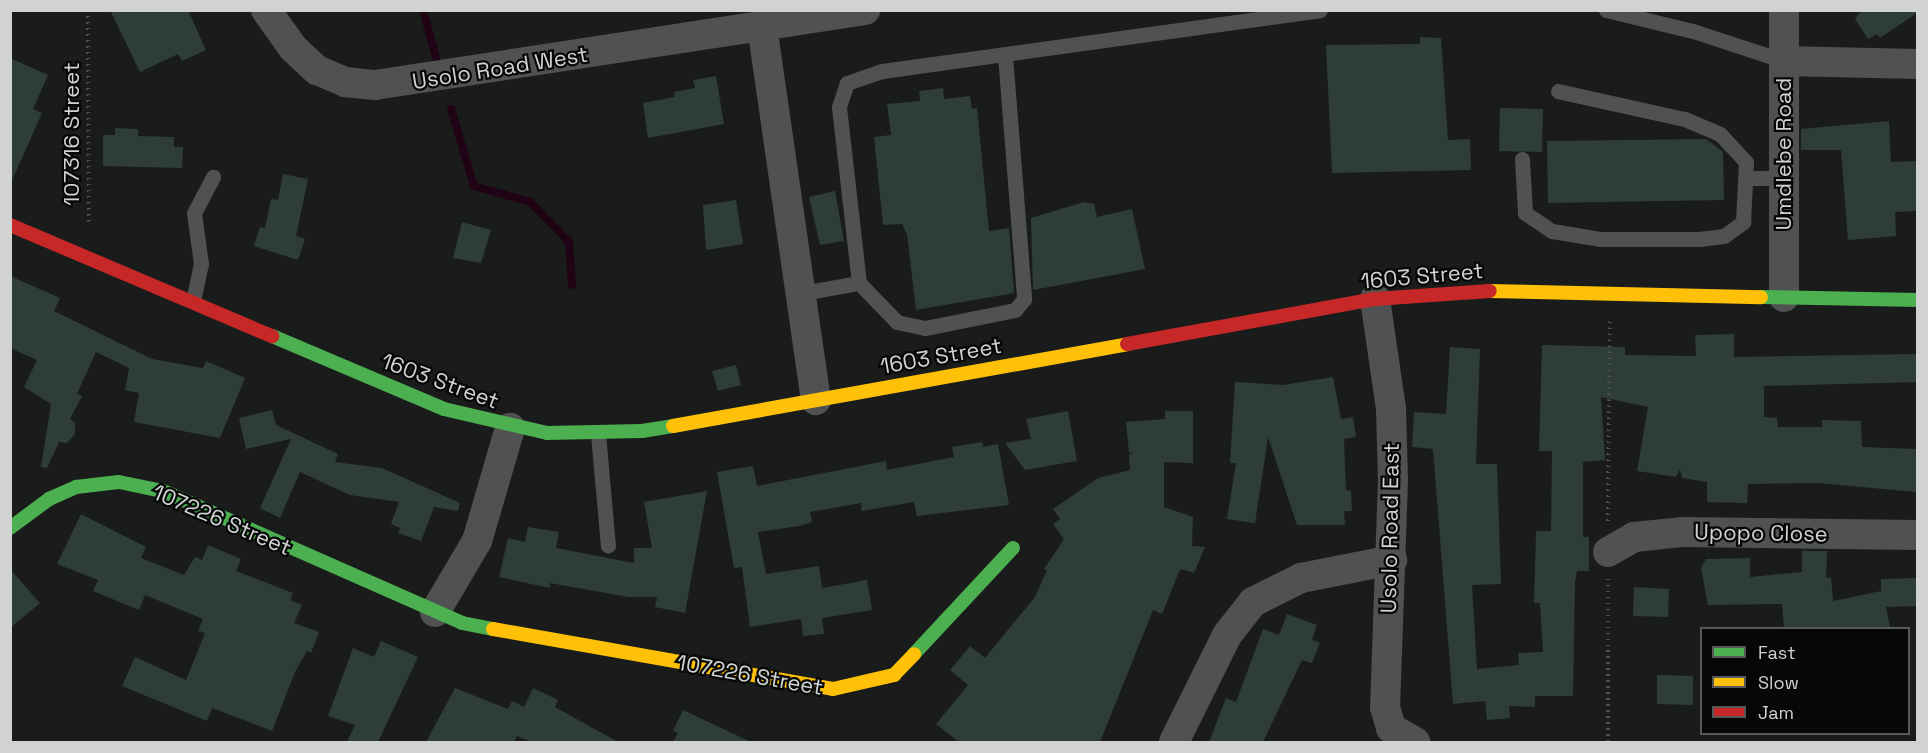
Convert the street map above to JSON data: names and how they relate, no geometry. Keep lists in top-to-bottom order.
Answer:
{
  "streets": {
    "street": [
      "Usolo Road West",
      "Umdlebe Road",
      "1603 Street",
      "107226 Street",
      "Usolo Road East",
      "Upopo Close"
    ],
    "path": ["107316 Street"]
  },
  "crossings": [
    ["107316 Street", "1603 Street"],
    ["Umdlebe Road", "1603 Street"],
    ["1603 Street", "Usolo Road East"]
  ],
  "legend": ["Fast", "Slow", "Jam"]
}
